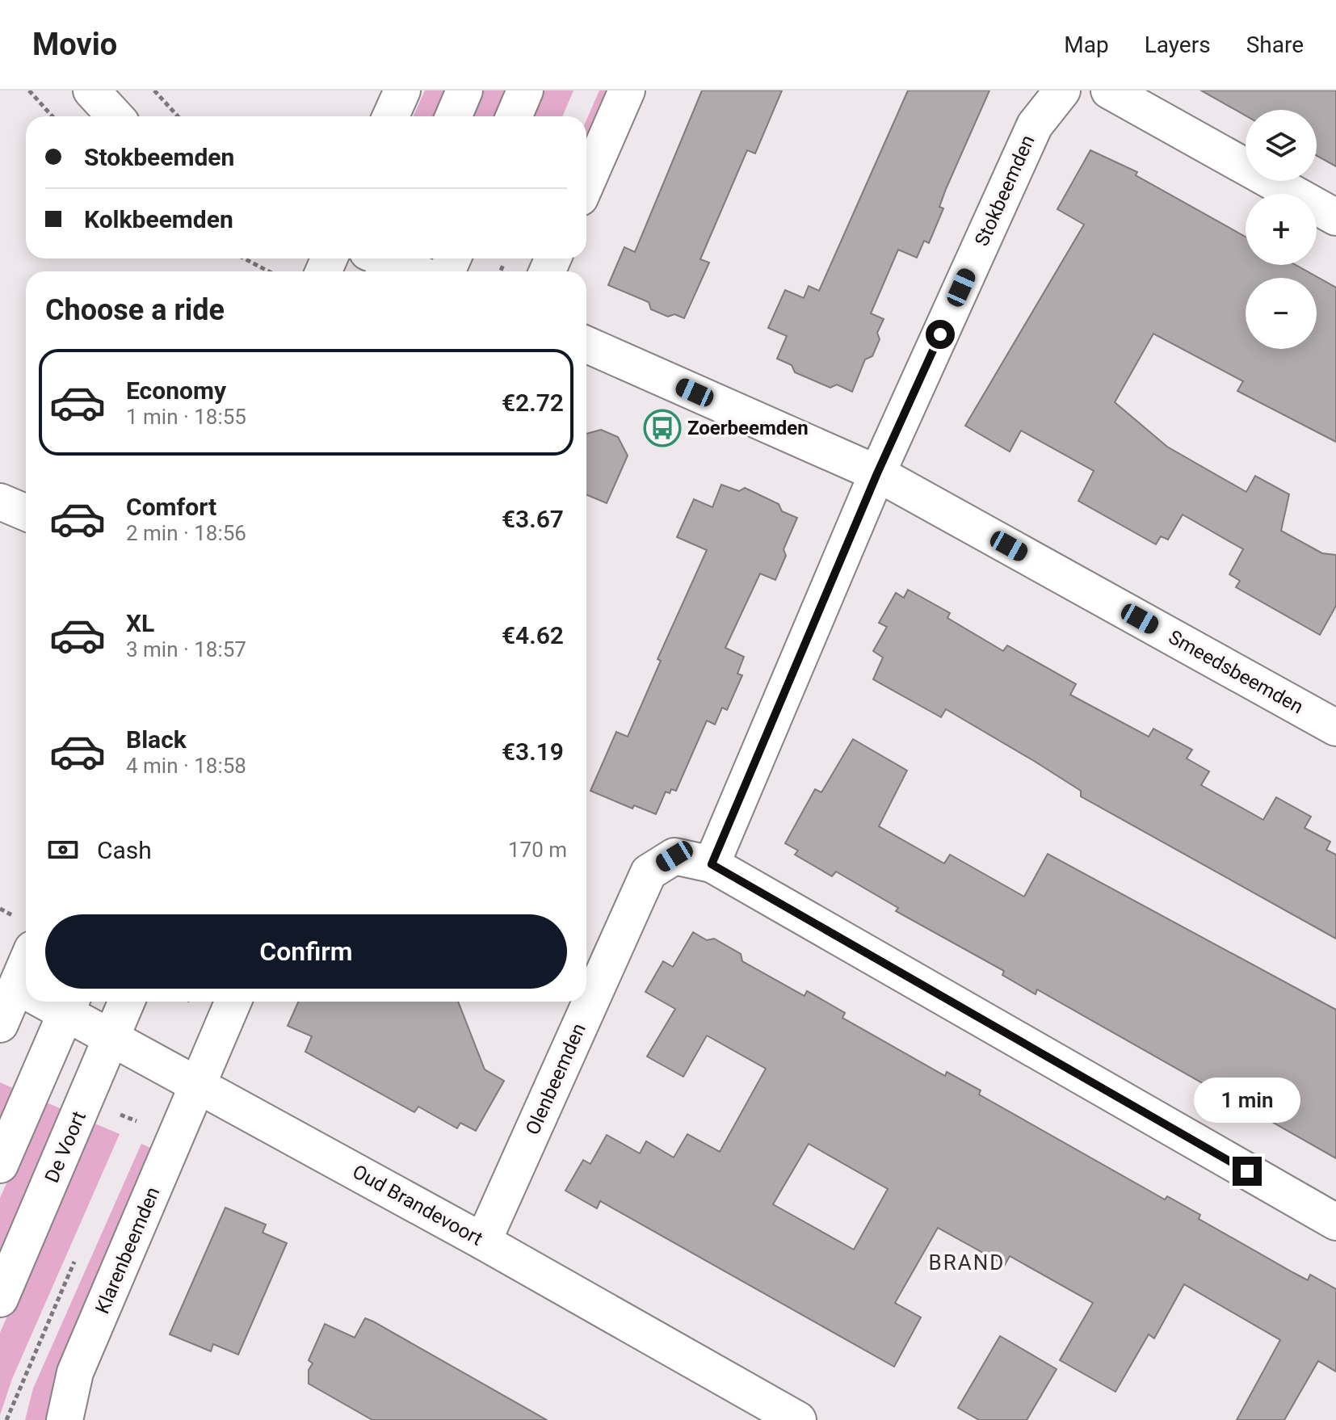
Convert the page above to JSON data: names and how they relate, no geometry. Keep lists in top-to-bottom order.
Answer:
{
  "streets": {
    "street": [
      "Stokbeemden",
      "Smeedsbeemden",
      "Olenbeemden",
      "De Voort",
      "Oud Brandevoort",
      "Klarenbeemden"
    ]
  },
  "crossings": [
    ["Stokbeemden", "Smeedsbeemden"],
    ["Olenbeemden", "Oud Brandevoort"],
    ["De Voort", "Oud Brandevoort"],
    ["Oud Brandevoort", "Klarenbeemden"]
  ],
  "districts": ["BRAND"],
  "places": {
    "bus stop": ["Zoerbeemden"]
  },
  "page": {
    "header": "Movio",
    "nav": ["Map", "Layers", "Share"],
    "map_buttons": ["+", "−"],
    "banner": ["Stokbeemden", "Kolkbeemden"],
    "heading": "Choose a ride",
    "list": [
      {
        "name": "Economy",
        "note": "1 min · 18:55",
        "value": "€2.72"
      },
      {
        "name": "Comfort",
        "note": "2 min · 18:56",
        "value": "€3.67"
      },
      {
        "name": "XL",
        "note": "3 min · 18:57",
        "value": "€4.62"
      },
      {
        "name": "Black",
        "note": "4 min · 18:58",
        "value": "€3.19"
      }
    ],
    "pay": ["Cash", "170 m"],
    "buttons": "Confirm",
    "bubble": "1 min"
  }
}
